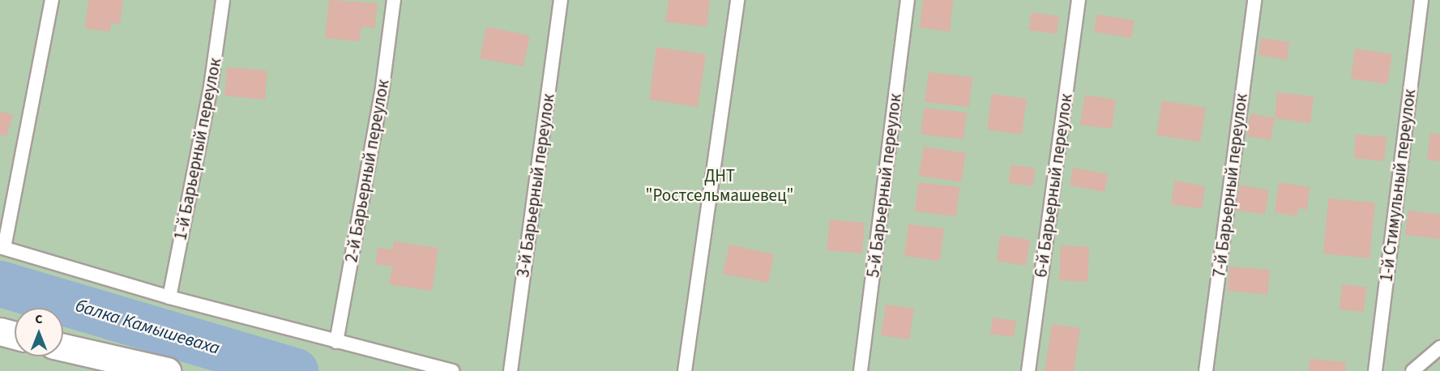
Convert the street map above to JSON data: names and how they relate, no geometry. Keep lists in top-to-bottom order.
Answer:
{
  "streets": {
    "lane": [
      "1-й Барьерный переулок",
      "2-й Барьерный переулок",
      "3-й Барьерный переулок",
      "5-й Барьерный переулок",
      "6-й Барьерный переулок",
      "7-й Барьерный переулок",
      "1-й Стимульный переулок"
    ]
  },
  "water": ["балка Камышеваха"],
  "parks": ["ДНТ \"Ростсельмашевец\""],
  "north": "top"
}
